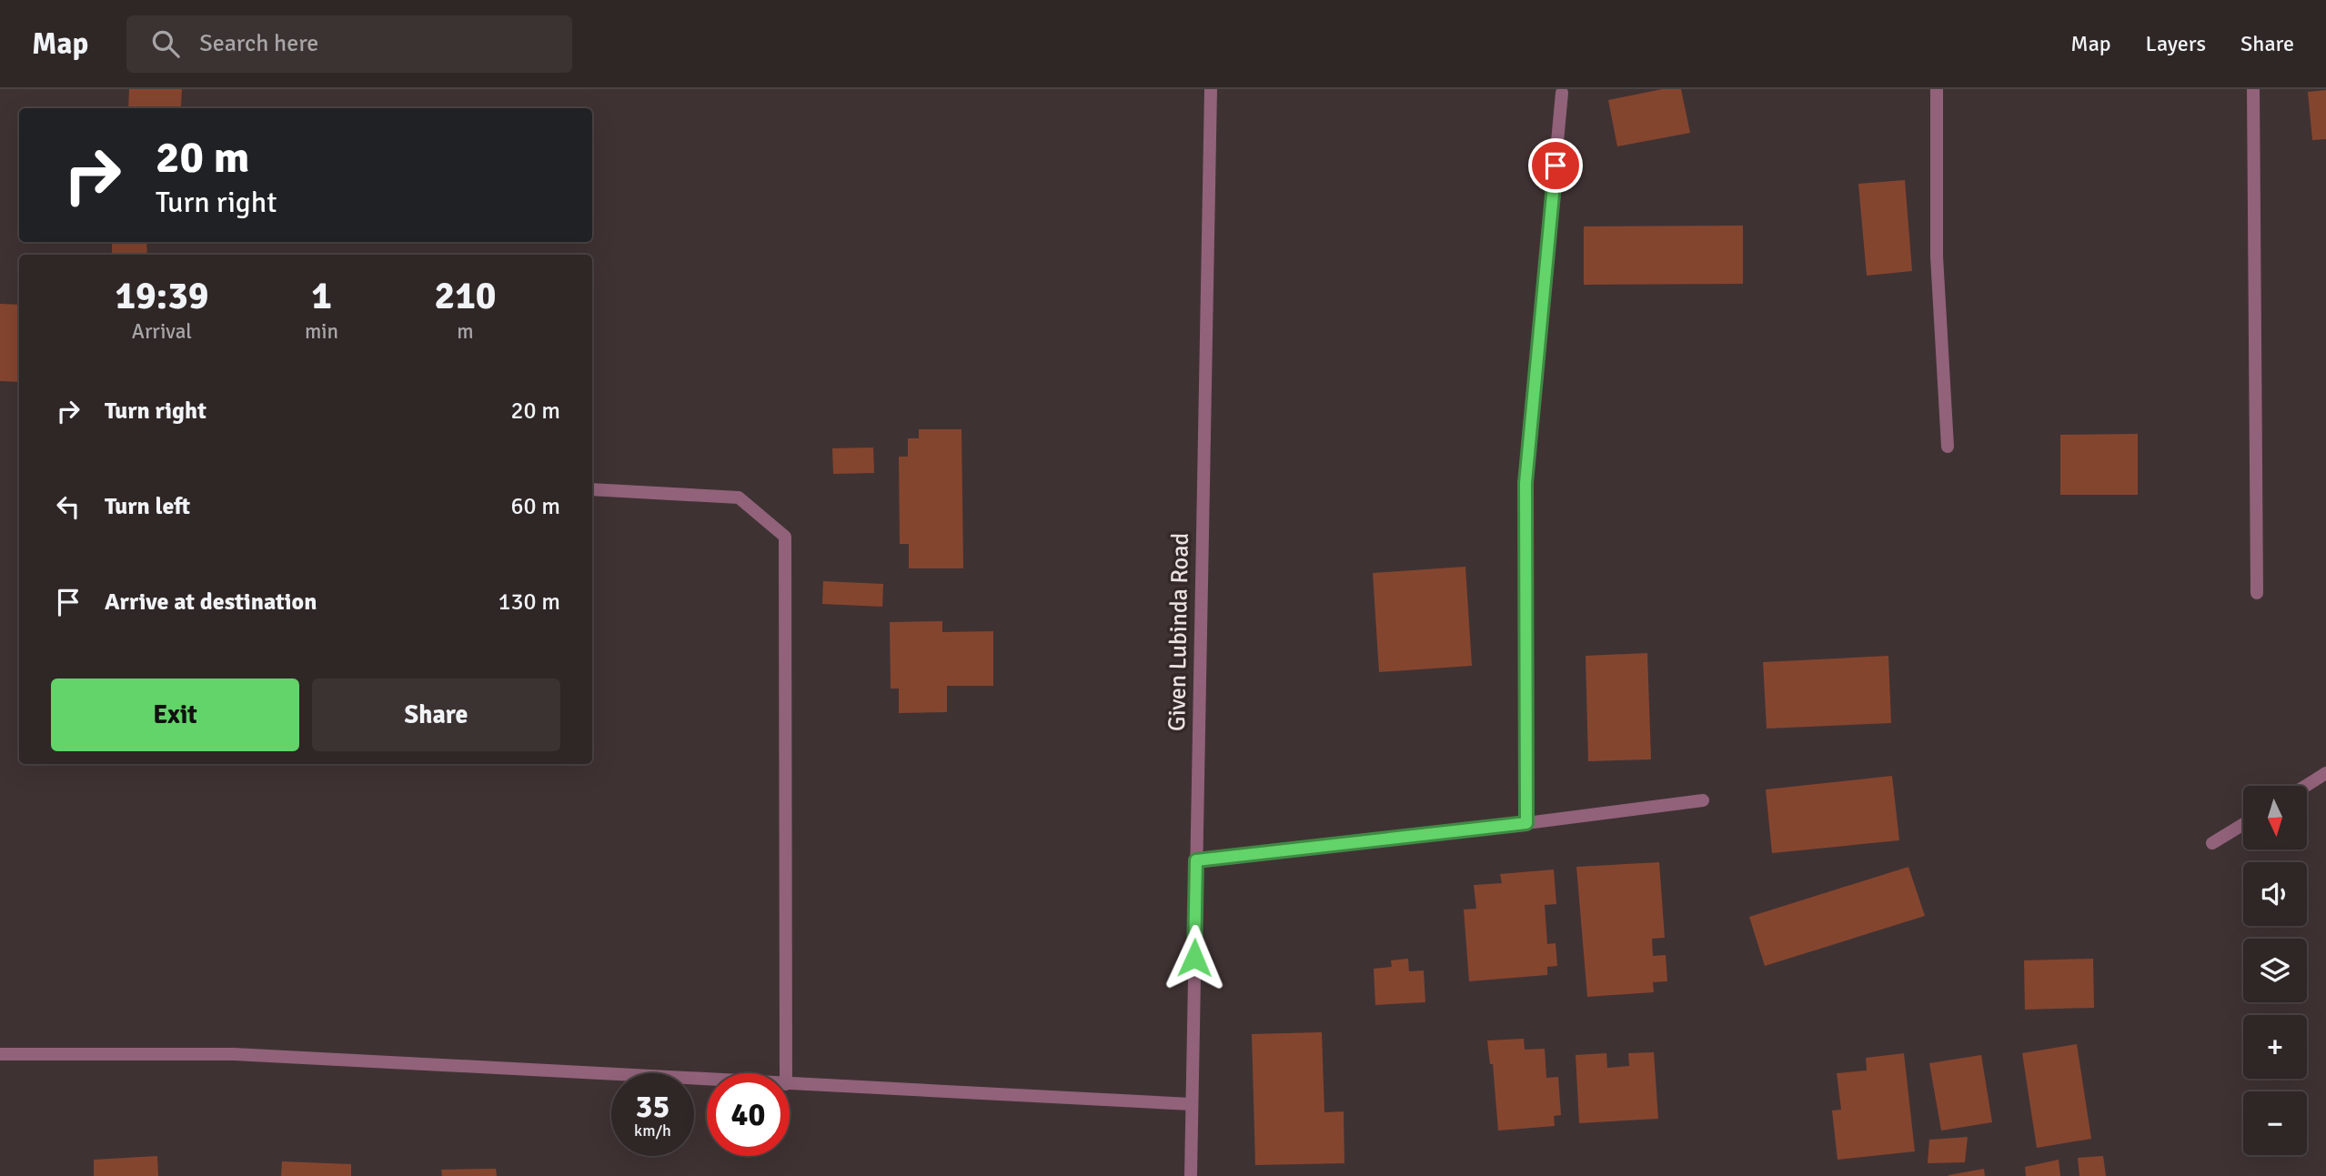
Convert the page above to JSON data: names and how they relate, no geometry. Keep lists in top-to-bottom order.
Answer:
{
  "streets": {
    "street": ["Given Lubinda Road"]
  },
  "north": "bottom",
  "page": {
    "header": "Map",
    "search": "Search here",
    "nav": ["Map", "Layers", "Share"],
    "turn": ["20 m", "Turn right"],
    "eta": [
      "19:39",
      "Arrival",
      "1",
      "min",
      "210",
      "m"
    ],
    "list": [
      {
        "name": "Turn right",
        "value": "20 m"
      },
      {
        "name": "Turn left",
        "value": "60 m"
      },
      {
        "name": "Arrive at destination",
        "value": "130 m"
      }
    ],
    "buttons": ["Exit", "Share"],
    "map_buttons": ["+", "−"],
    "speed": "35 km/h",
    "limit": "40"
  }
}
